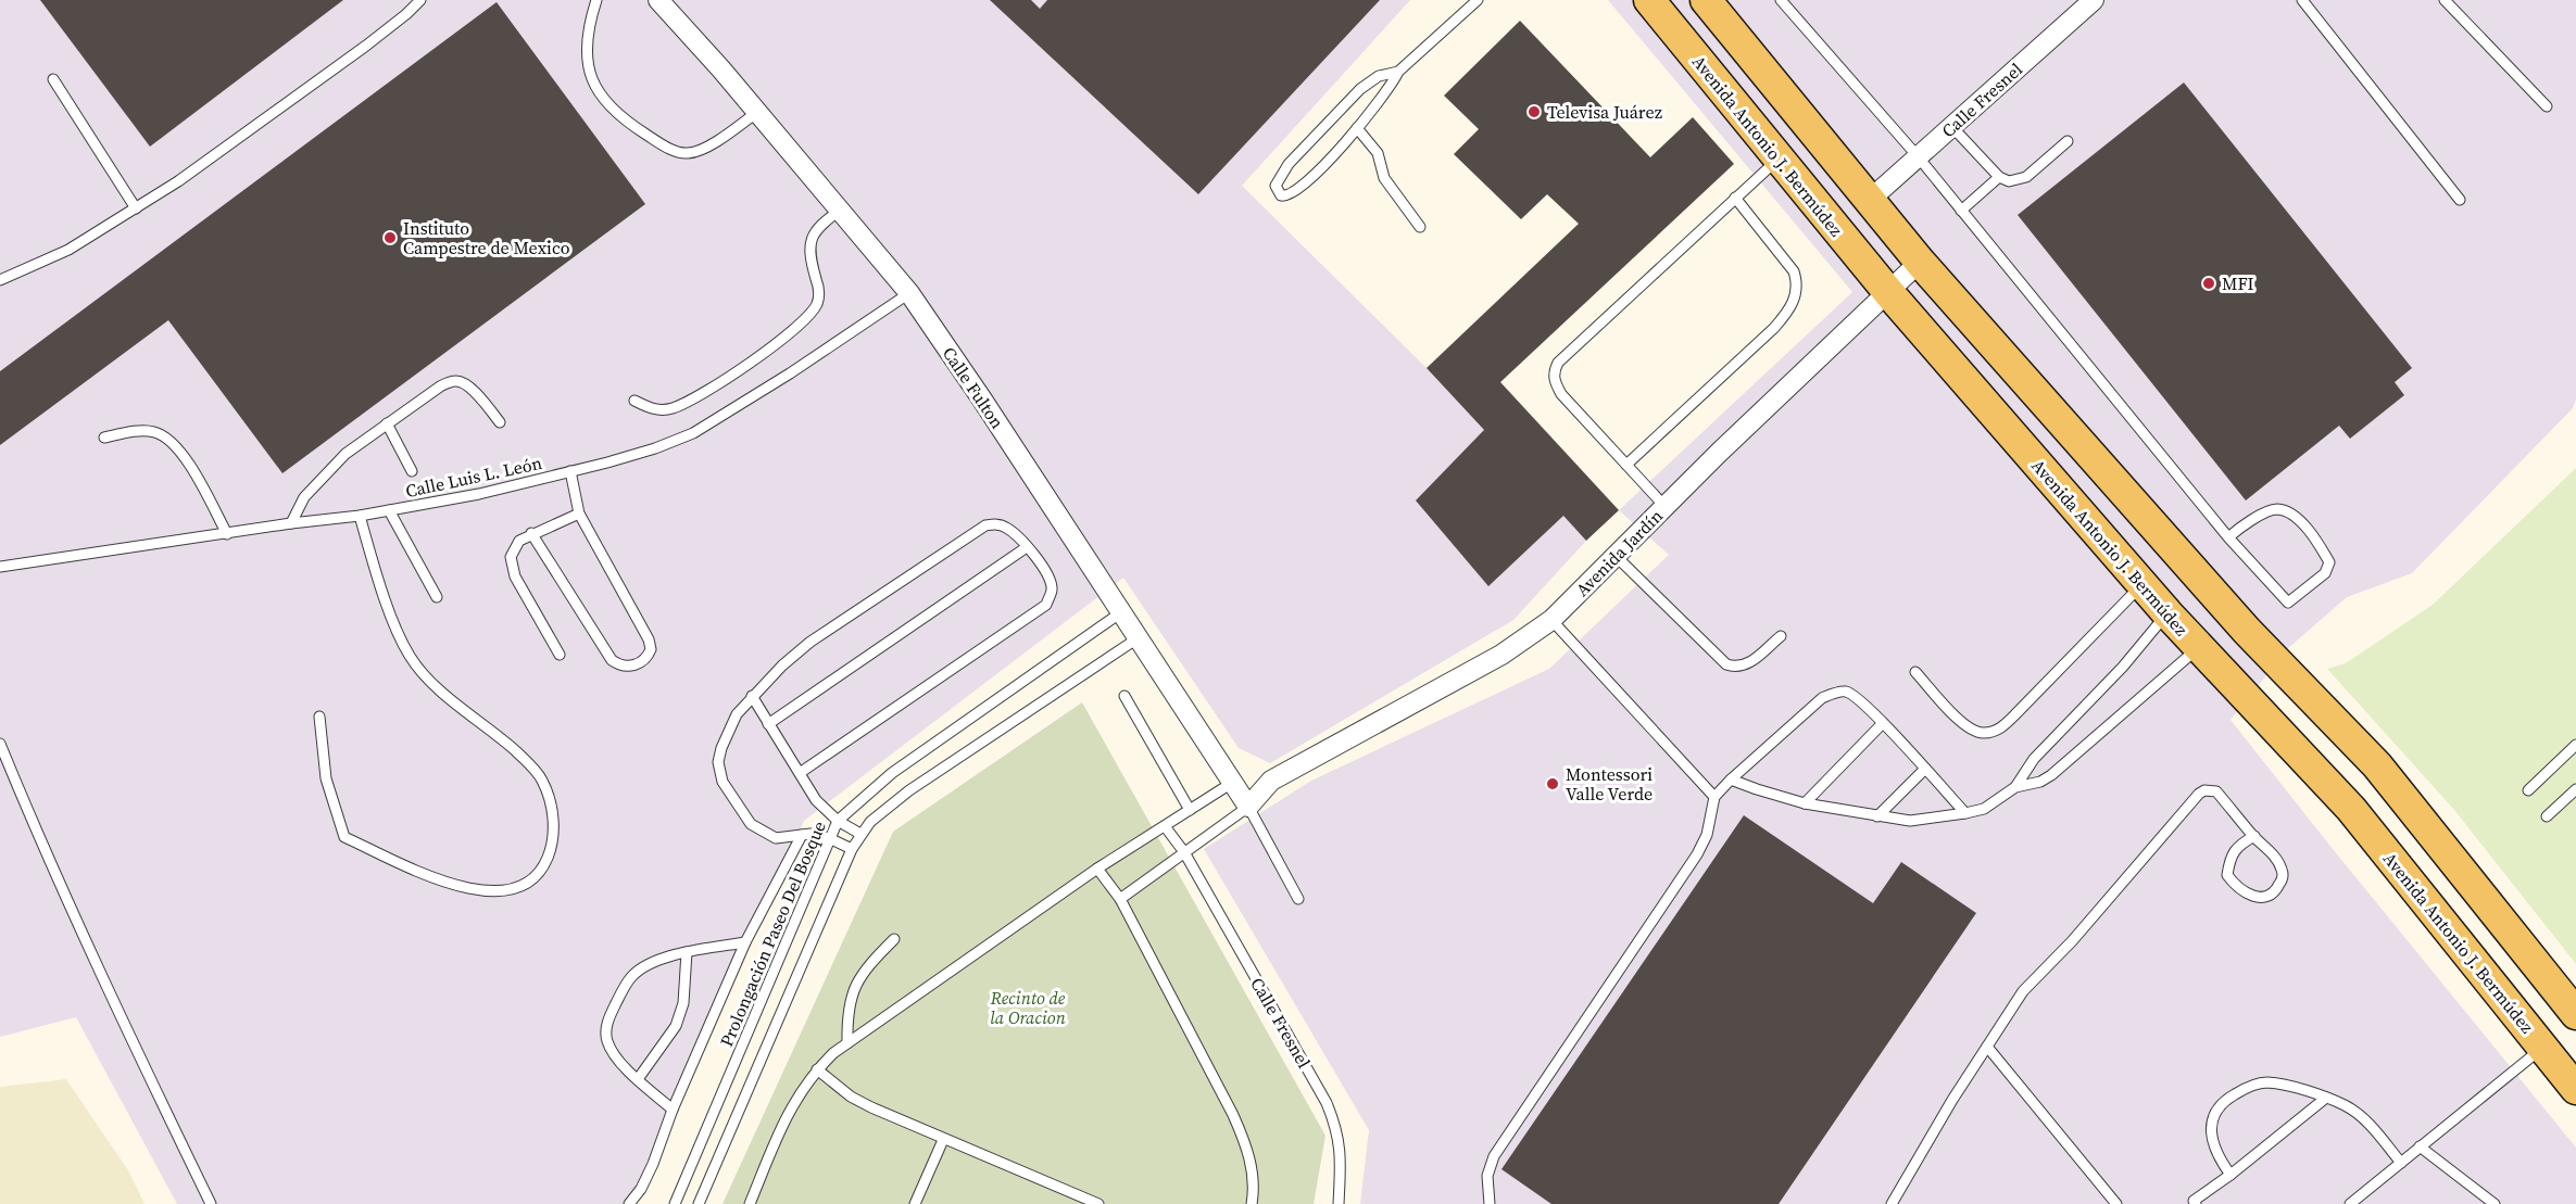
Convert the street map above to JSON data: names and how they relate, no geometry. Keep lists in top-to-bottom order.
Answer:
{
  "streets": {
    "main road": ["Avenida Antonio J. Bermúdez"],
    "street": ["Calle Fresnel", "Calle Fulton", "Avenida Jardín"],
    "lane": ["Calle Luis L. León", "Prolongación Paseo Del Bosque"]
  },
  "crossings": [
    ["Avenida Antonio J. Bermúdez", "Avenida Jardín"],
    ["Calle Fulton", "Calle Luis L. León"],
    ["Calle Fulton", "Avenida Jardín"],
    ["Calle Fulton", "Prolongación Paseo Del Bosque"]
  ],
  "parks": ["Recinto de la Oracion"],
  "places": [
    "Televisa Juárez",
    "Instituto Campestre de Mexico",
    "MFI",
    "Montessori Valle Verde"
  ]
}
